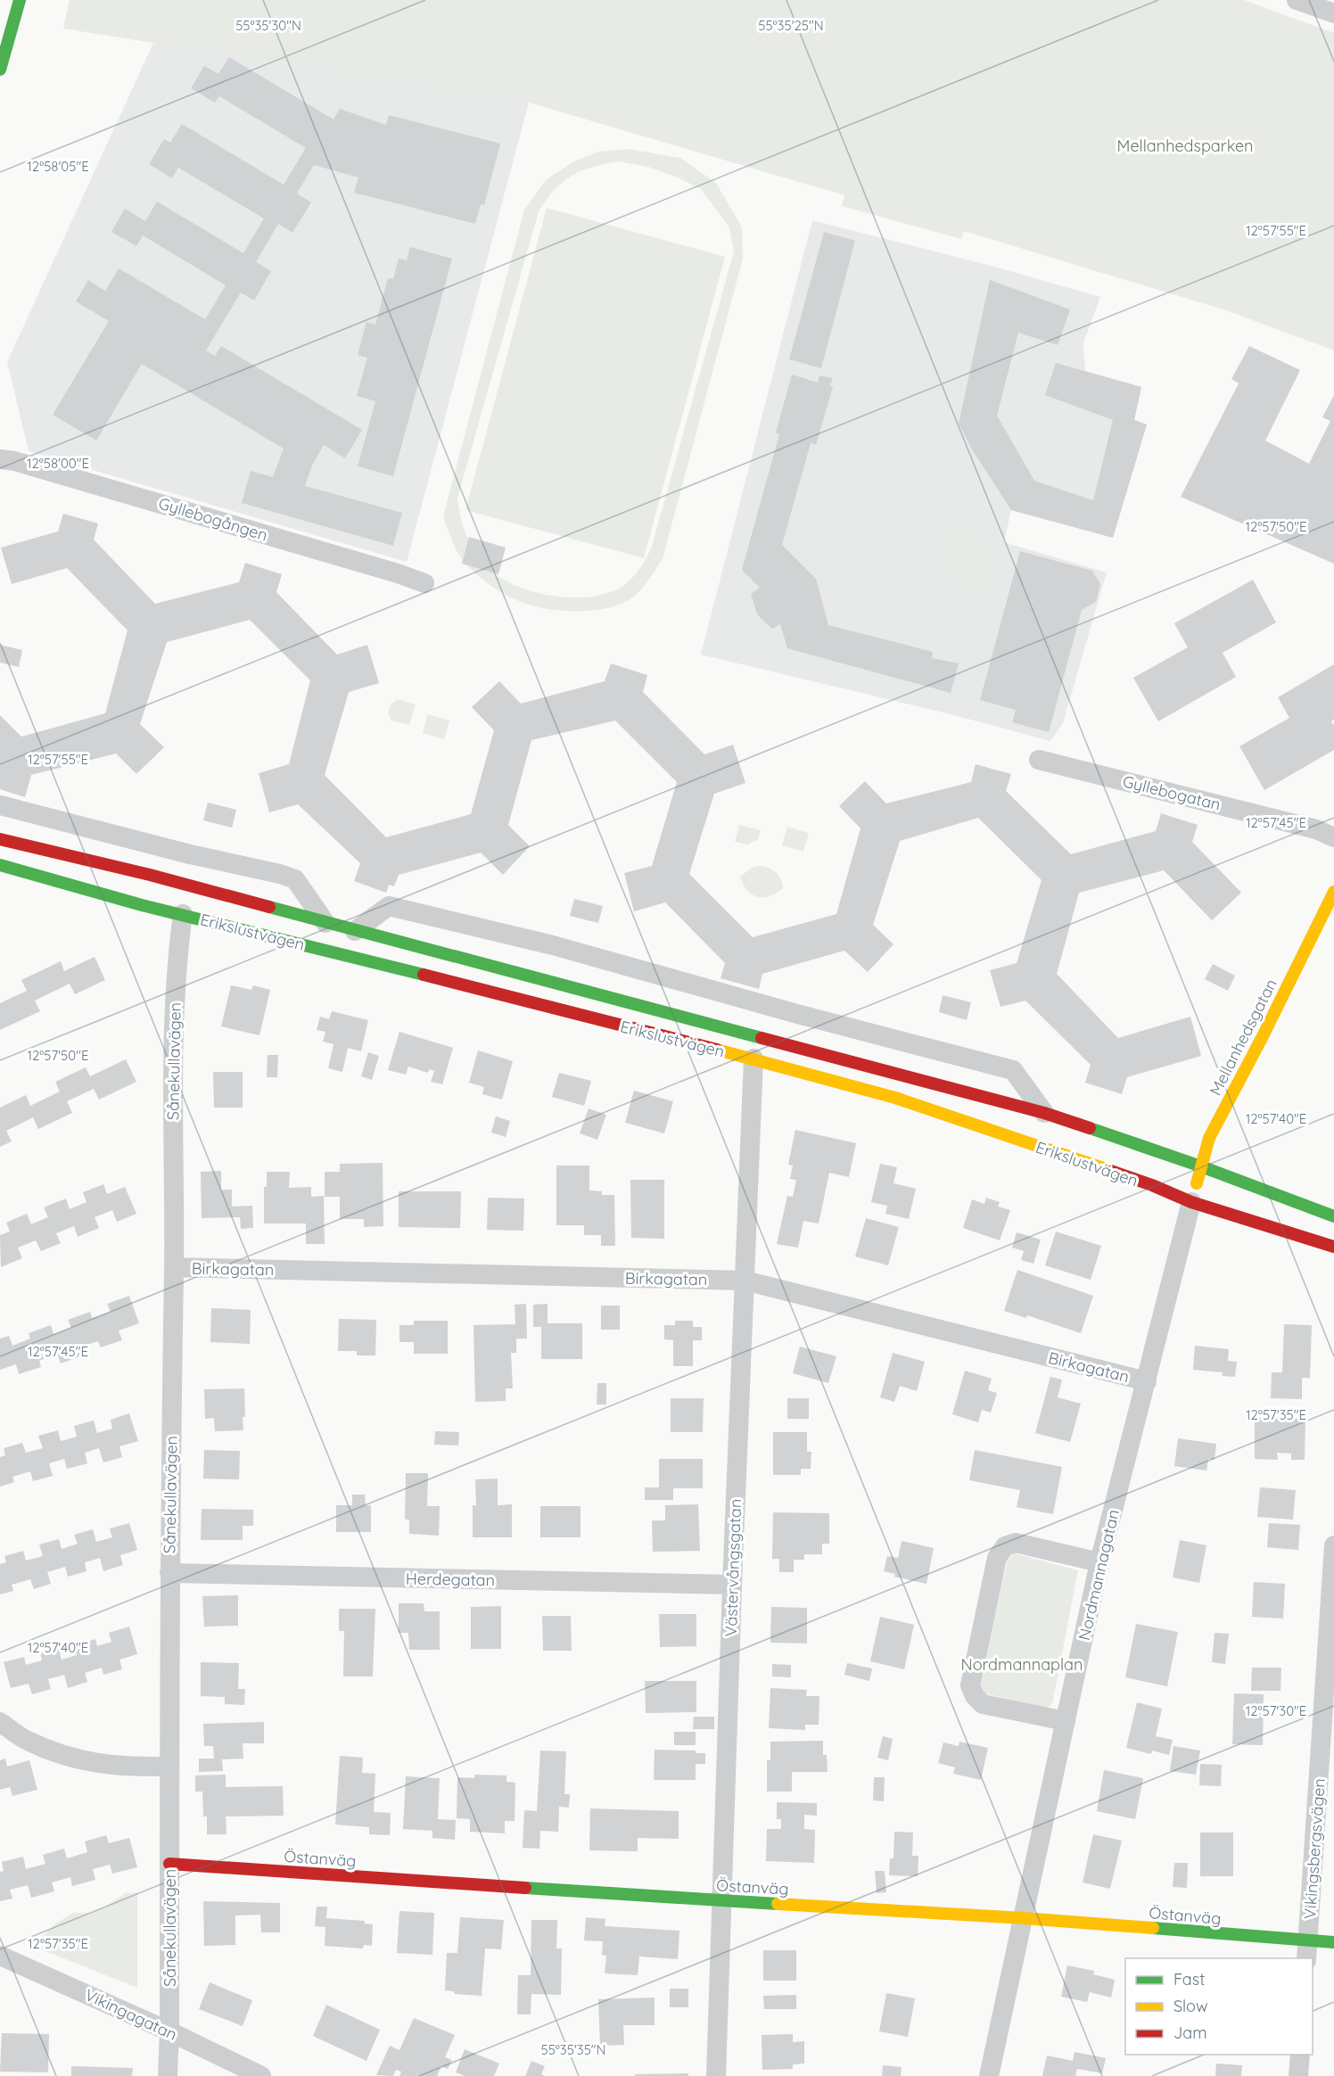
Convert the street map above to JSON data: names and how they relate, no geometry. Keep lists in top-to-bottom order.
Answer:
{
  "streets": {
    "street": [
      "Gyllebogången",
      "Gyllebogatan",
      "Erikslustvägen",
      "Mellanhedsgatan",
      "Sånekullavägen",
      "Birkagatan",
      "Västervångsgatan",
      "Nordmannagatan",
      "Herdegatan",
      "Vikingsbergsvägen",
      "Östanväg",
      "Vikingagatan"
    ]
  },
  "crossings": [
    ["Erikslustvägen", "Mellanhedsgatan"],
    ["Erikslustvägen", "Sånekullavägen"],
    ["Erikslustvägen", "Västervångsgatan"],
    ["Erikslustvägen", "Nordmannagatan"],
    ["Mellanhedsgatan", "Nordmannagatan"],
    ["Sånekullavägen", "Birkagatan"],
    ["Sånekullavägen", "Herdegatan"],
    ["Sånekullavägen", "Östanväg"],
    ["Sånekullavägen", "Vikingagatan"],
    ["Birkagatan", "Västervångsgatan"],
    ["Birkagatan", "Nordmannagatan"],
    ["Västervångsgatan", "Herdegatan"],
    ["Västervångsgatan", "Östanväg"],
    ["Nordmannagatan", "Östanväg"],
    ["Vikingsbergsvägen", "Östanväg"]
  ],
  "parks": ["Mellanhedsparken", "Nordmannaplan"],
  "legend": ["Fast", "Slow", "Jam"],
  "coordinates": [
    "55°35'25\"N",
    "55°35'30\"N",
    "12°58'05\"E",
    "12°57'55\"E",
    "12°58'00\"E",
    "12°57'50\"E",
    "12°57'45\"E",
    "12°57'40\"E",
    "12°57'35\"E",
    "12°57'30\"E",
    "55°35'35\"N"
  ]
}
